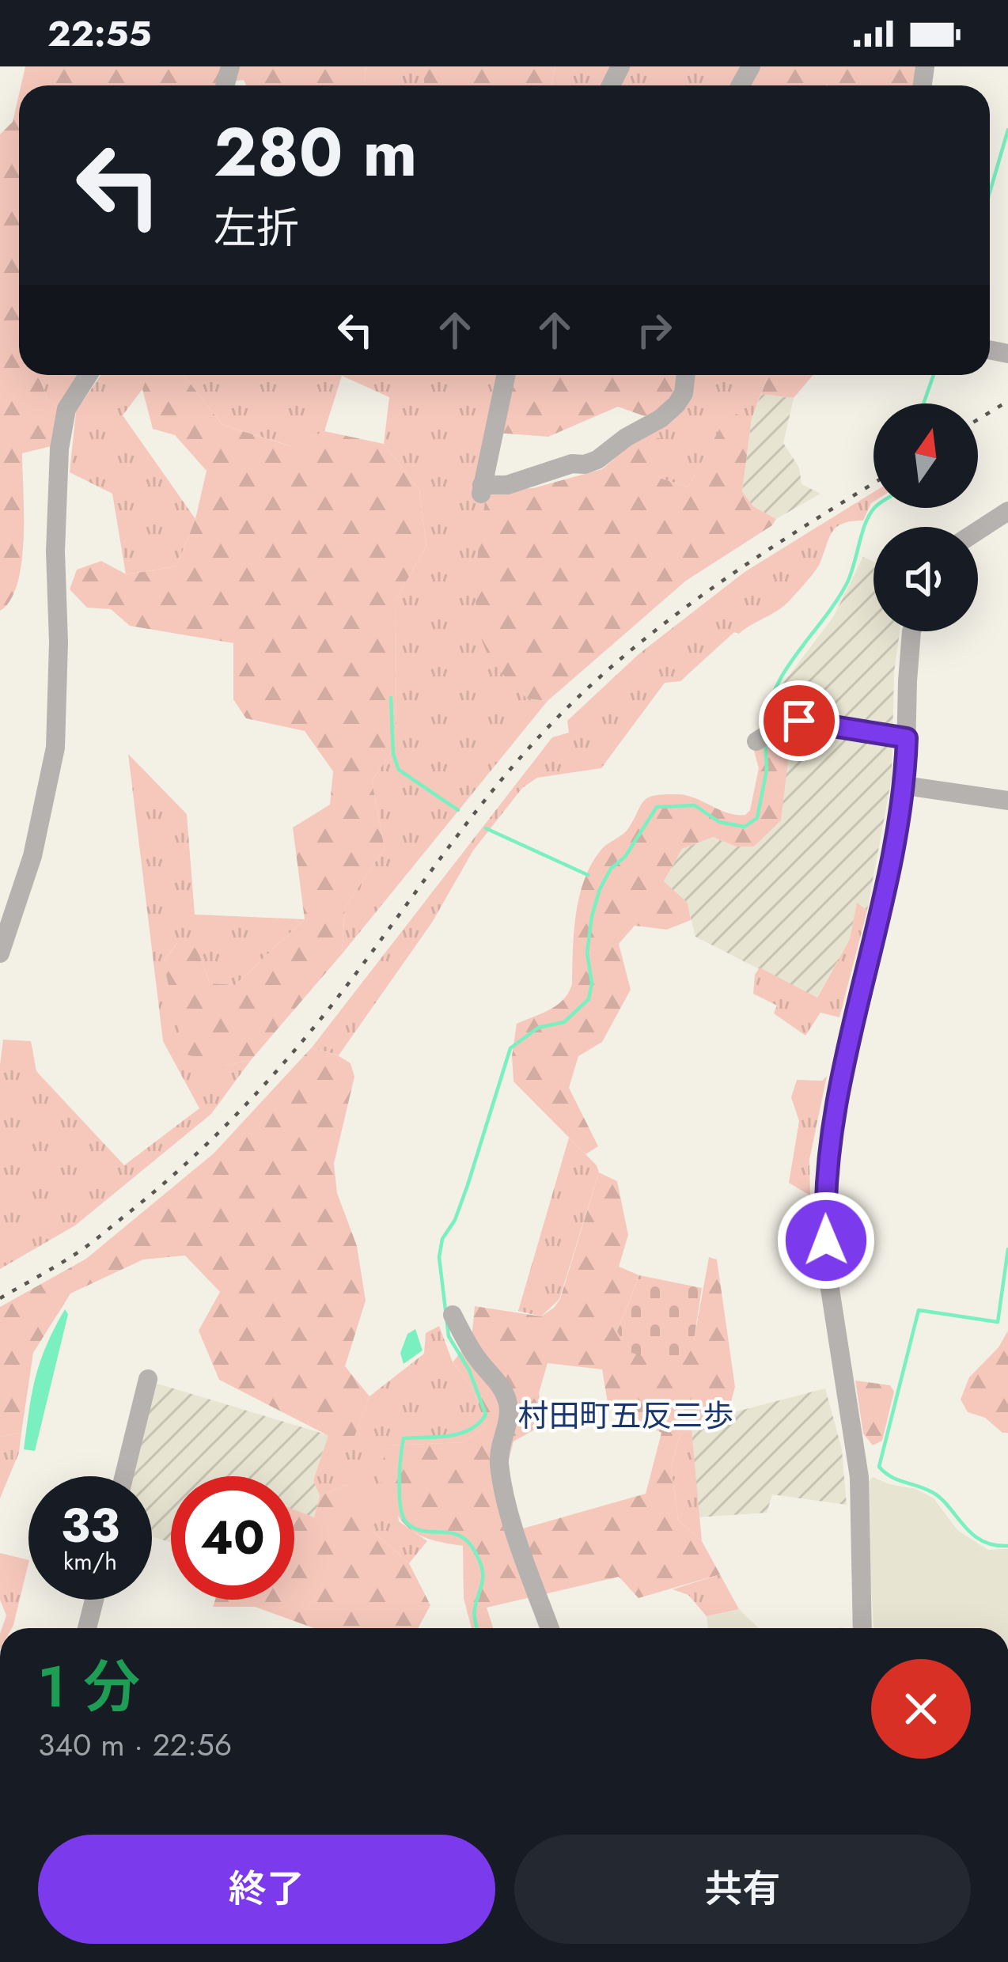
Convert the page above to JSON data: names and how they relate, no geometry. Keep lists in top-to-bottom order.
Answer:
{
  "districts": ["村田町五反三歩"],
  "north": "top",
  "page": {
    "status": "22:55",
    "turn": ["280 m", "左折"],
    "speed": "33 km/h",
    "limit": "40",
    "heading": ["1 分", "340 m · 22:56"],
    "buttons": ["終了", "共有"]
  }
}
